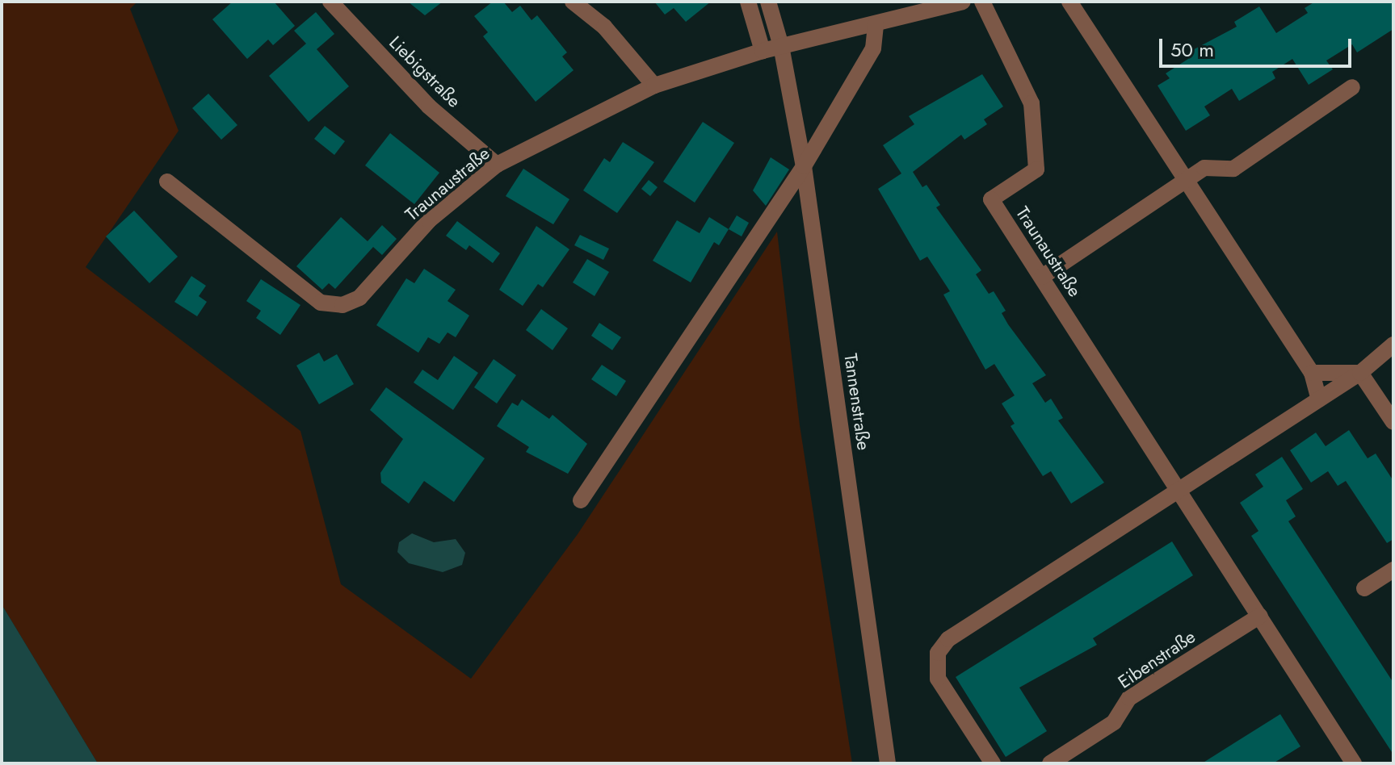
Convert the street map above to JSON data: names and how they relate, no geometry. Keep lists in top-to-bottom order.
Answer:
{
  "streets": {
    "street": [
      "Liebigstraße",
      "Traunaustraße",
      "Tannenstraße",
      "Eibenstraße"
    ]
  },
  "crossings": [
    ["Liebigstraße", "Traunaustraße"],
    ["Traunaustraße", "Tannenstraße"]
  ],
  "scale_bar": "50 m"
}
